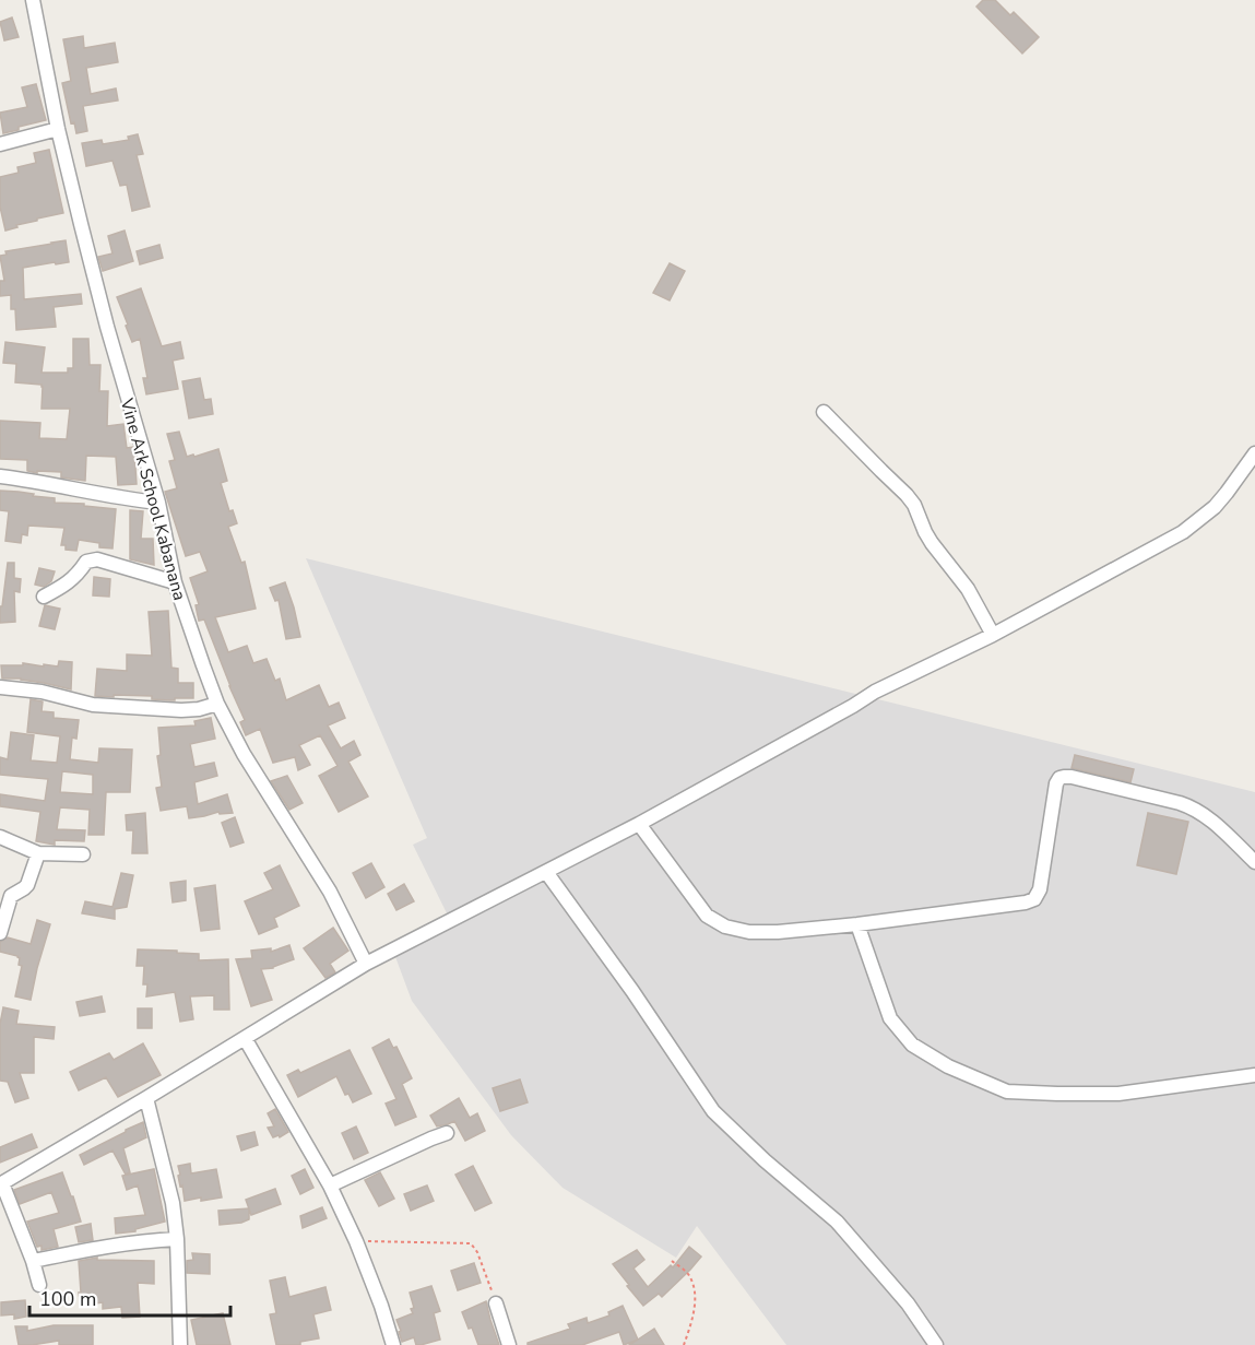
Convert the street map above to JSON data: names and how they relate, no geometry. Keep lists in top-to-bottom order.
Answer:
{
  "streets": {
    "street": ["Vine Ark School Kabanana"]
  },
  "scale_bar": "100 m"
}
